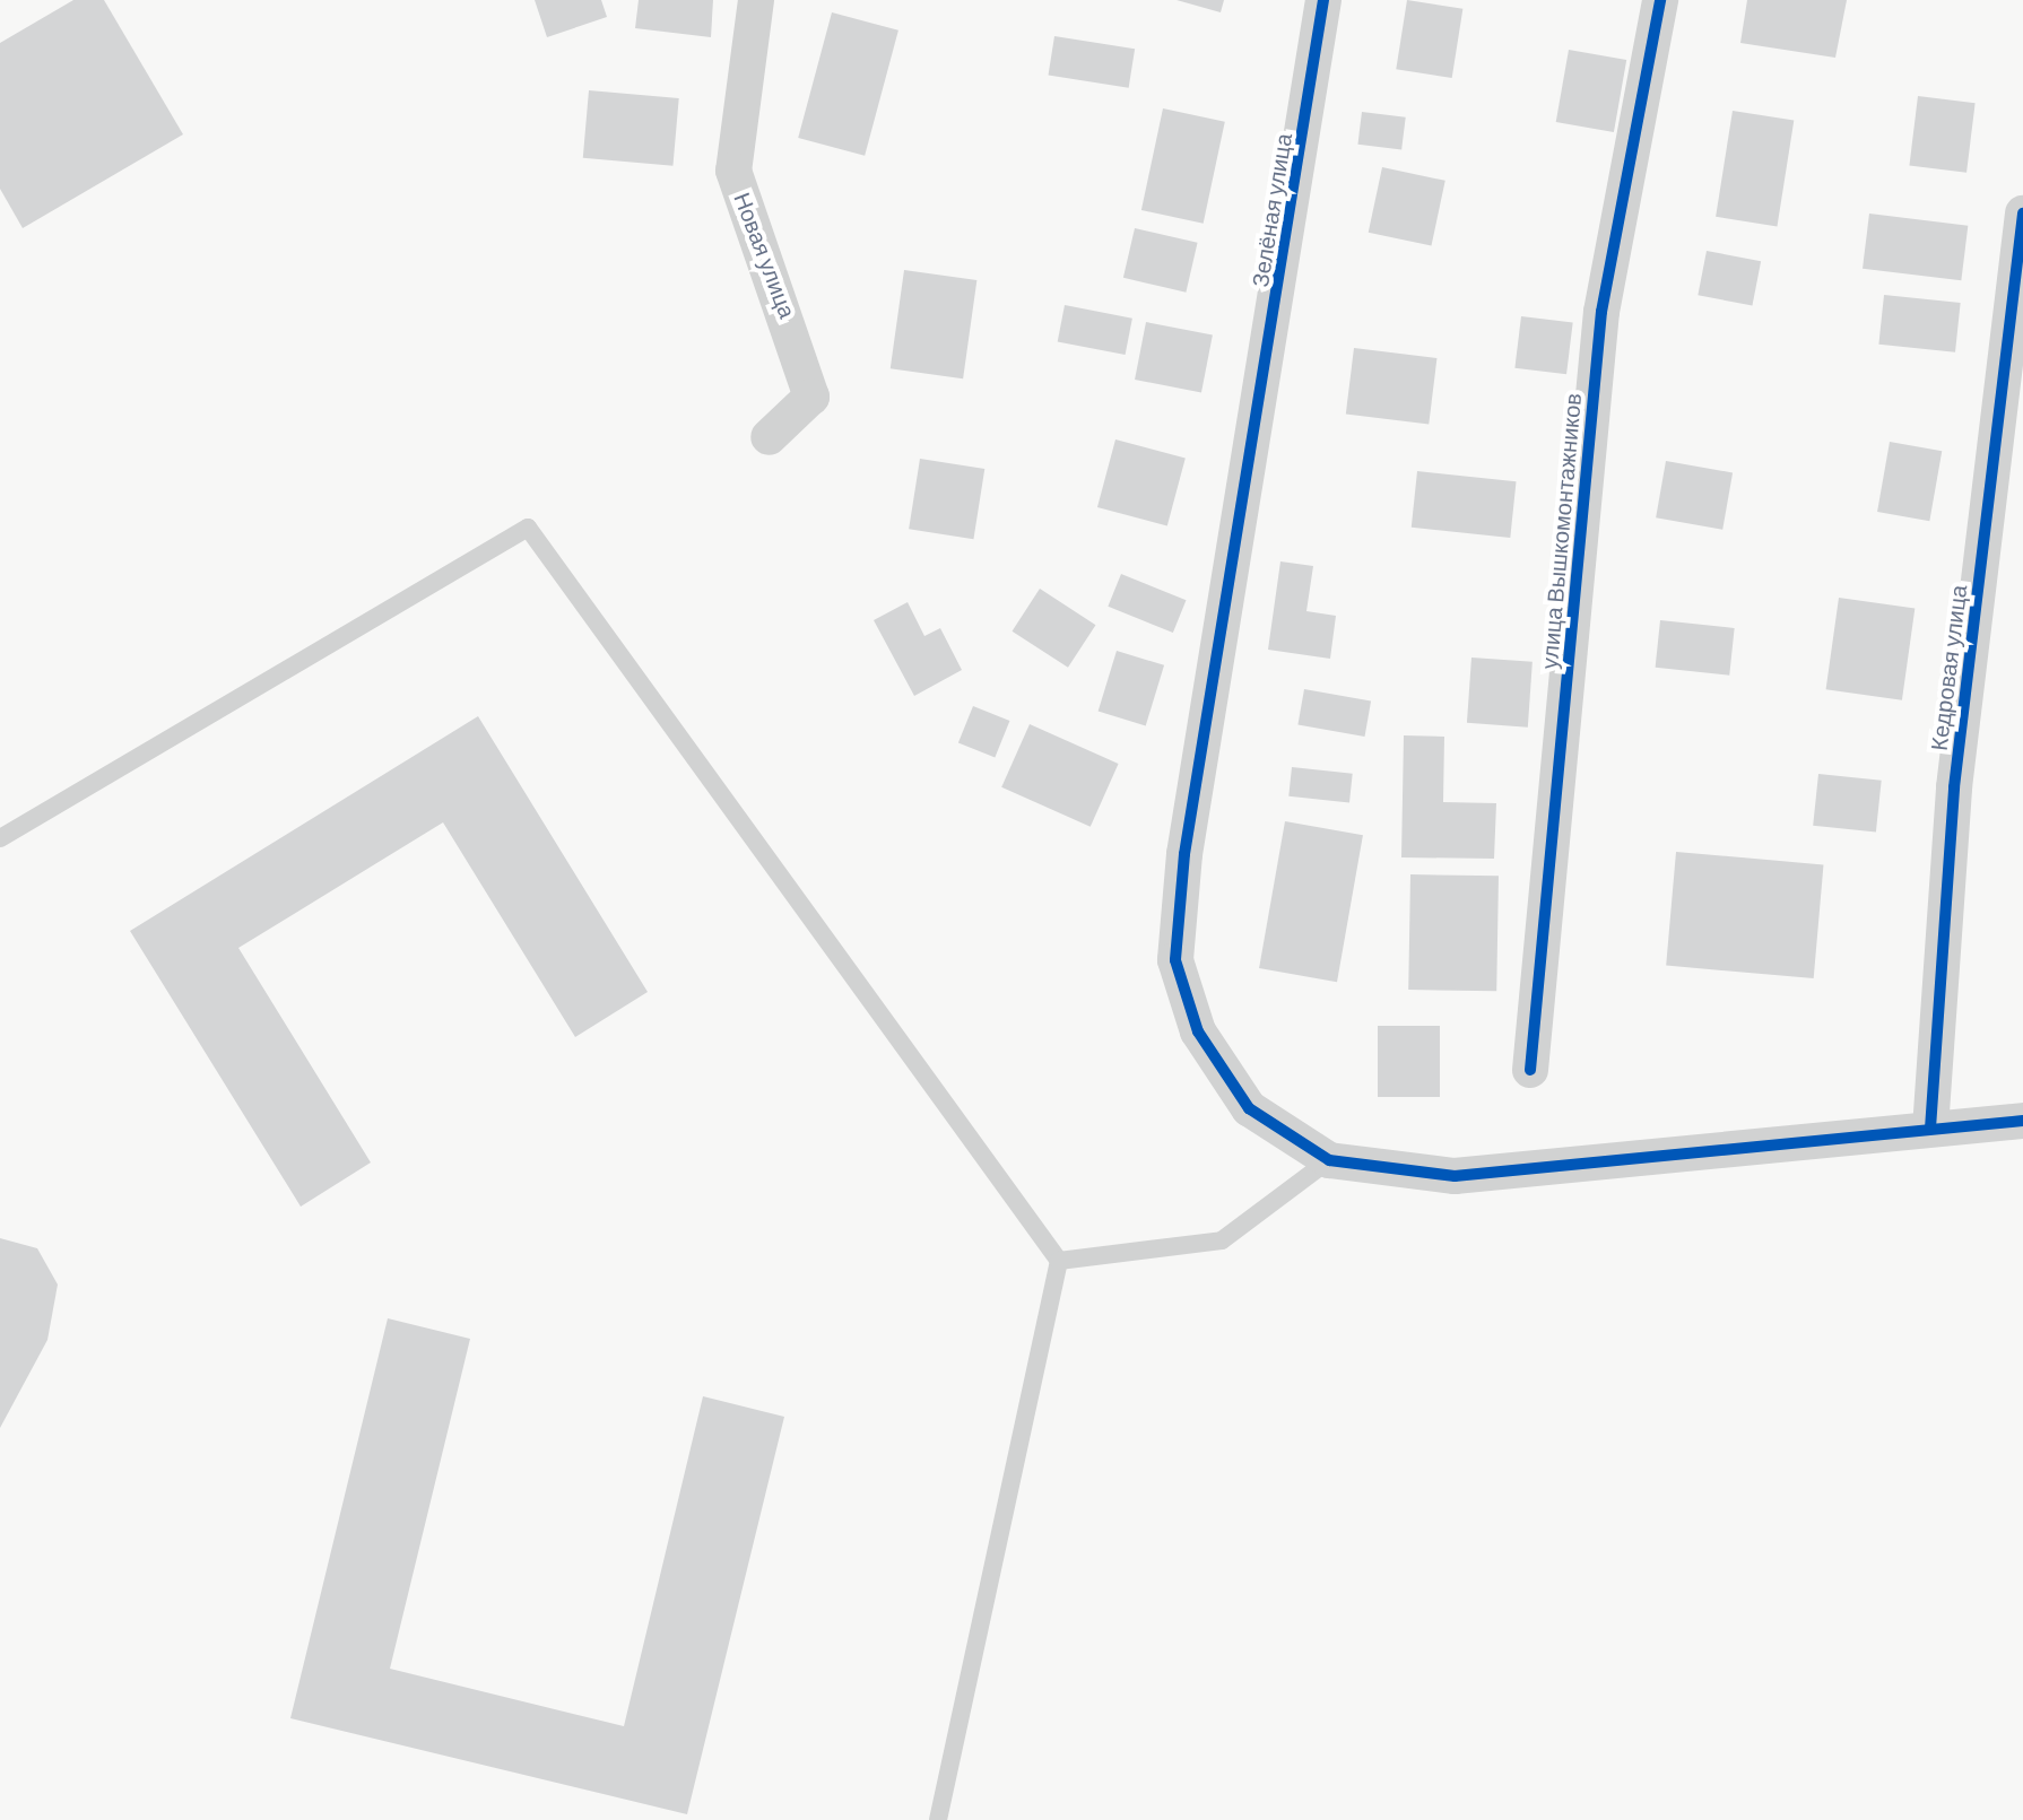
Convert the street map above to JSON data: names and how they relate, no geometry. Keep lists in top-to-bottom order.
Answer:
{
  "streets": {
    "street": [
      "Зелёная улица",
      "Новая улица",
      "улица Вышкомонтажников",
      "Кедровая улица"
    ]
  }
}
